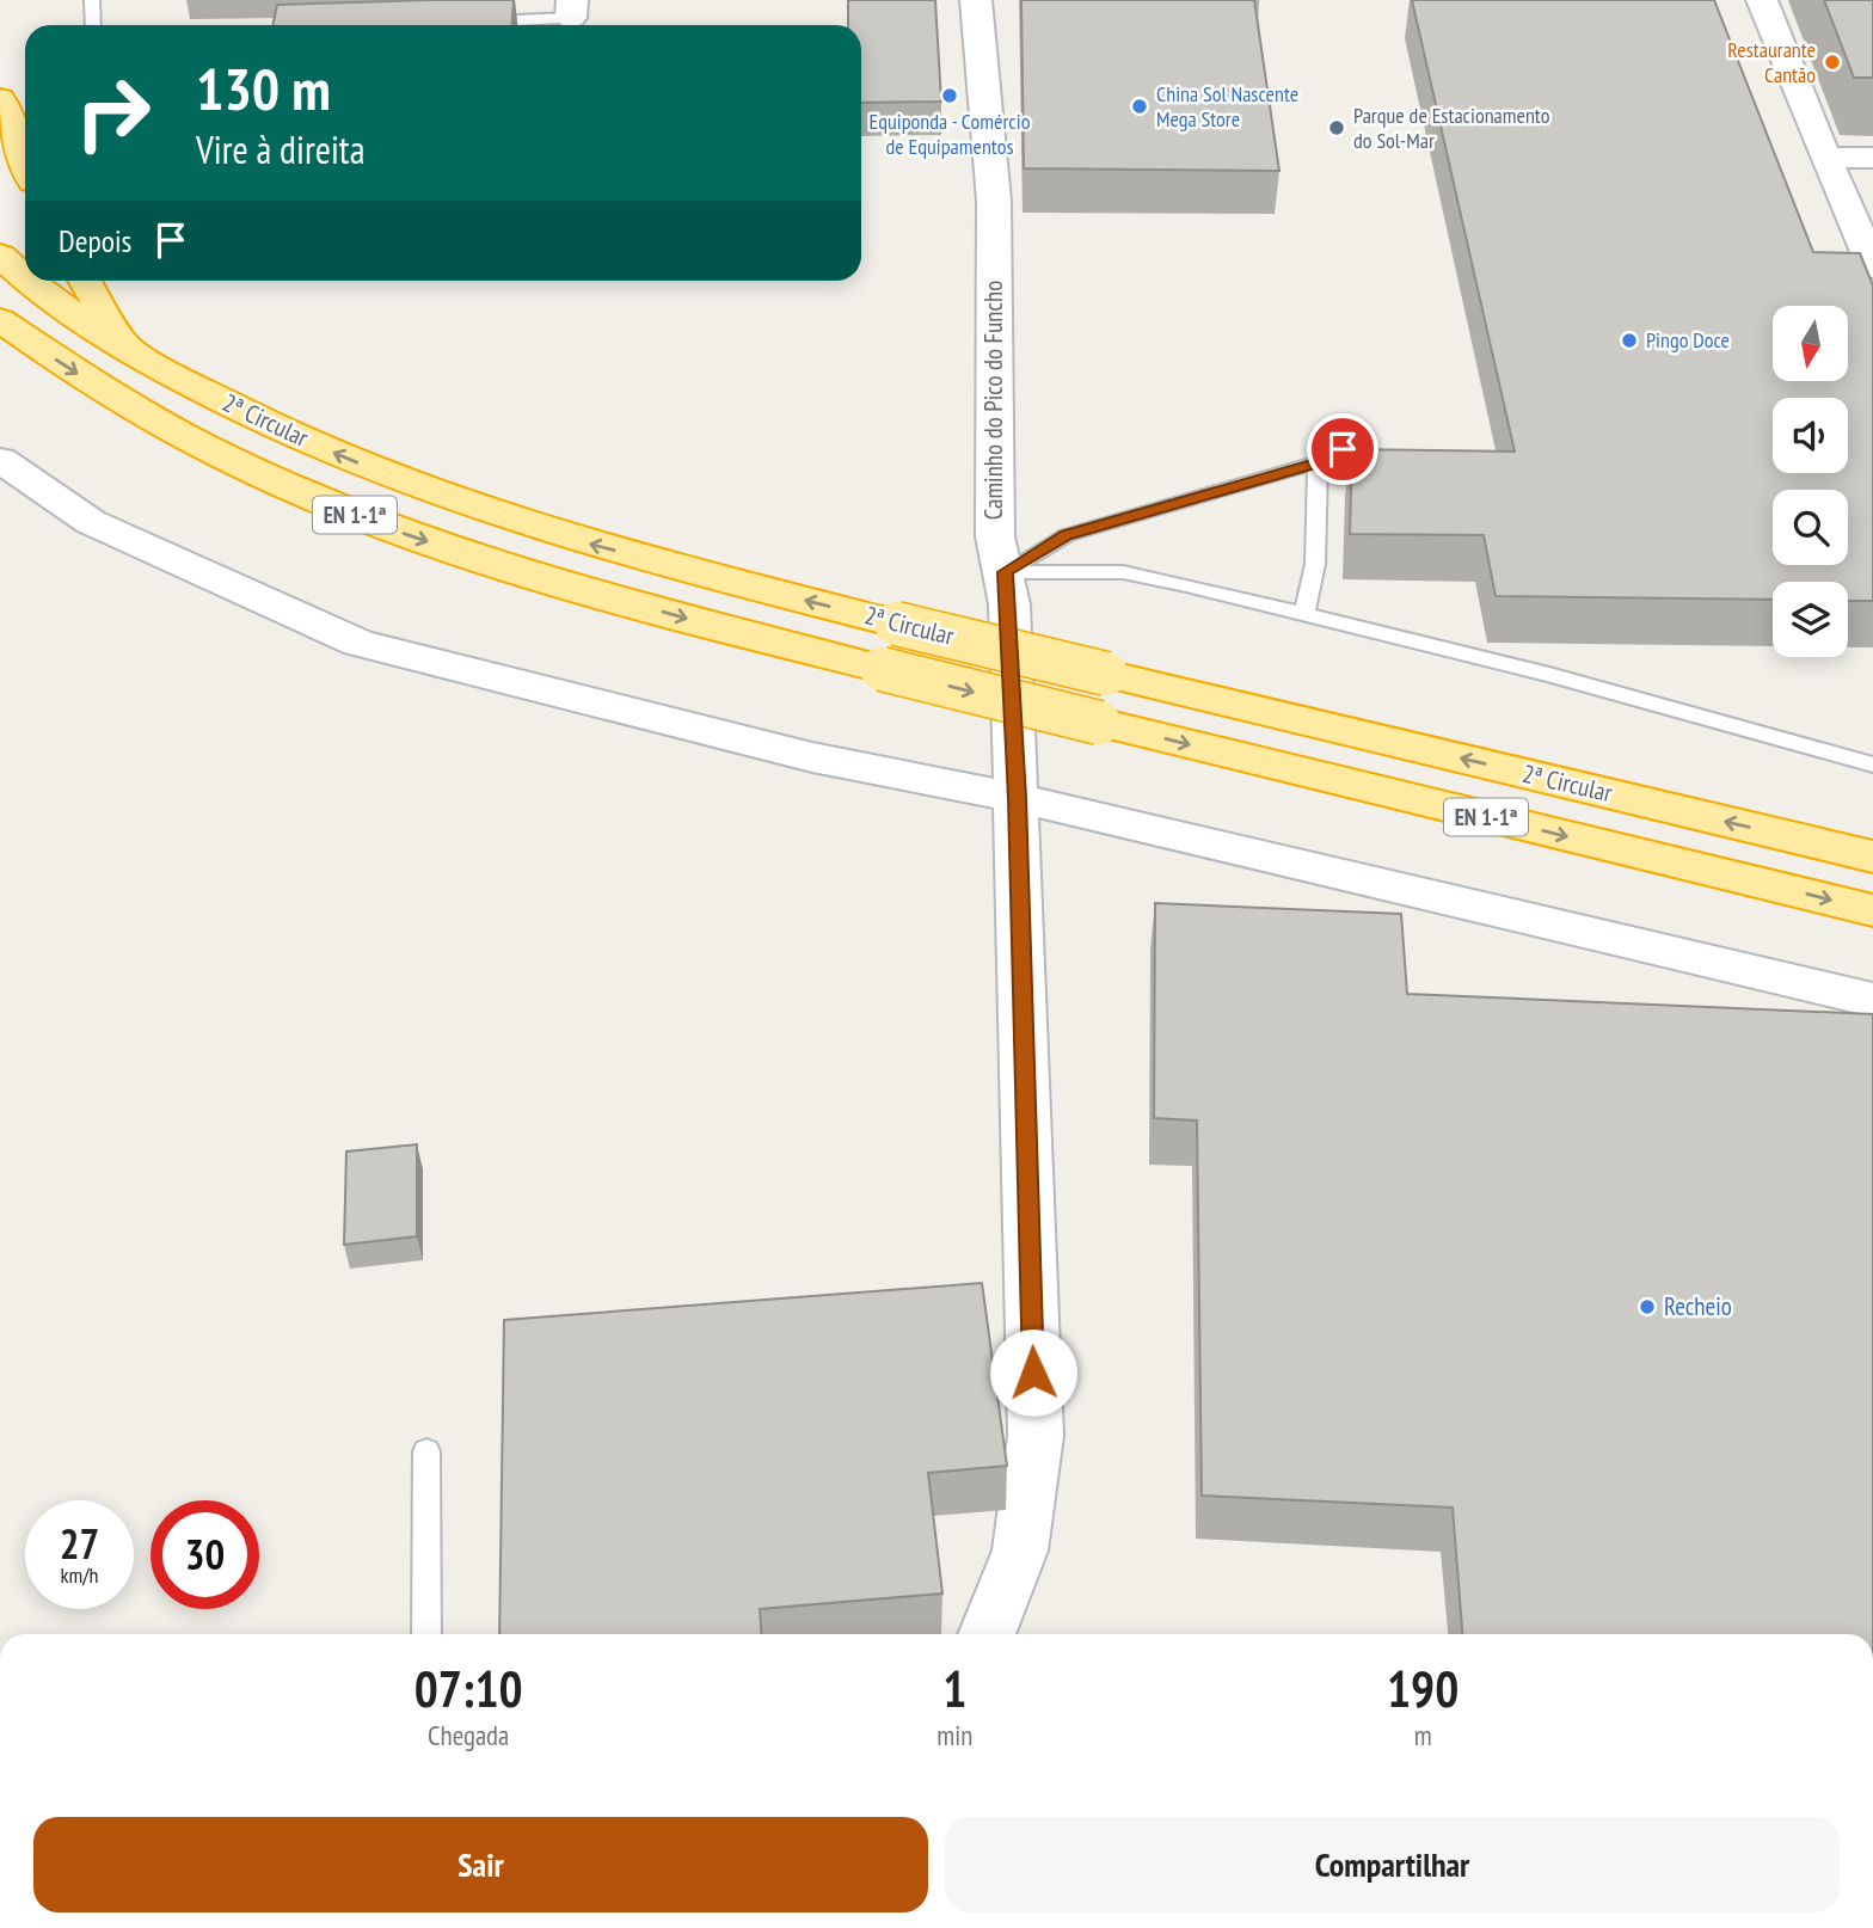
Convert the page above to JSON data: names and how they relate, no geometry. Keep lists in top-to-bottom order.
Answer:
{
  "streets": {
    "highway": ["2ª Circular", "EN 1-1ª"],
    "street": ["Caminho do Pico do Funcho"]
  },
  "places": [
    "Restaurante Cantão",
    "Equiponda - Comércio de Equipamentos",
    "China Sol Nascente Mega Store",
    "Parque de Estacionamento do Sol-Mar",
    "Pingo Doce",
    "Recheio"
  ],
  "north": "bottom",
  "page": {
    "turn": ["130 m", "Vire à direita"],
    "then": "Depois",
    "speed": "27 km/h",
    "limit": "30",
    "eta": [
      "07:10",
      "Chegada",
      "1",
      "min",
      "190",
      "m"
    ],
    "buttons": ["Sair", "Compartilhar"]
  }
}
